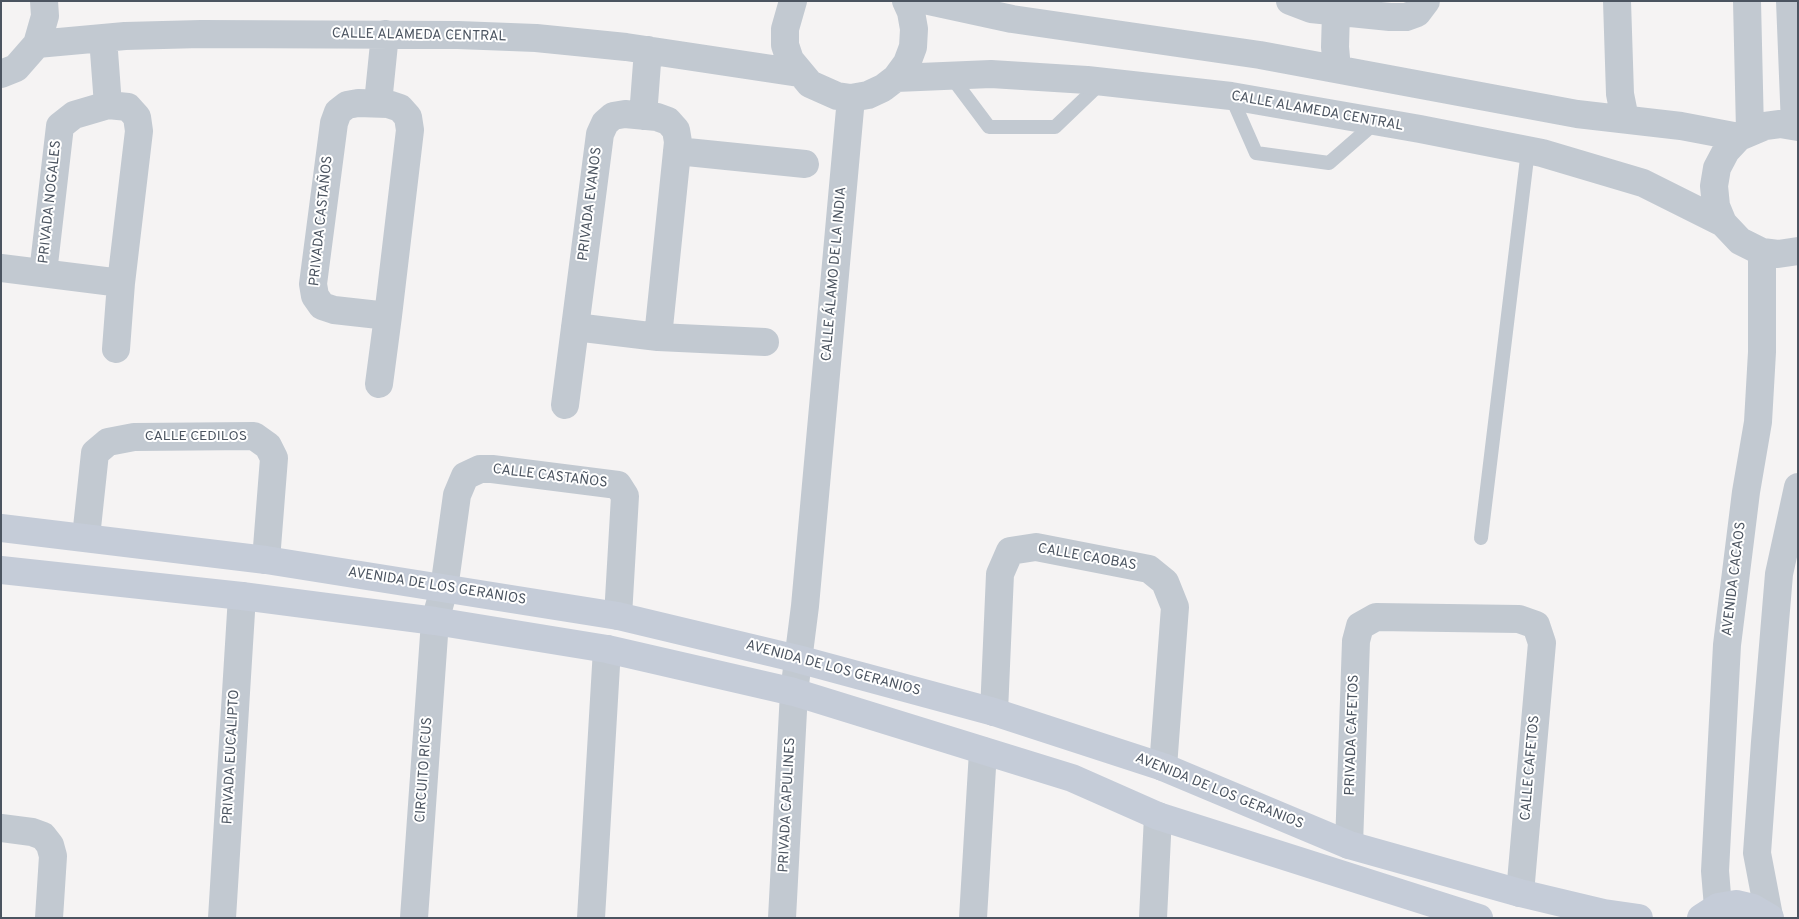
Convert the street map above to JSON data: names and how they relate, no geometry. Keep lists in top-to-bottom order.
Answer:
{
  "streets": {
    "street": [
      "CALLE ALAMEDA CENTRAL",
      "PRIVADA NOGALES",
      "PRIVADA EVANOS",
      "PRIVADA CASTAÑOS",
      "CALLE ÁLAMO DE LA INDIA",
      "CALLE CEDILOS",
      "CALLE CASTAÑOS",
      "CALLE CAOBAS",
      "AVENIDA CACAOS",
      "AVENIDA DE LOS GERANIOS",
      "PRIVADA CAFETOS",
      "PRIVADA EUCALIPTO",
      "CALLE CAFETOS",
      "CIRCUITO RICUS",
      "PRIVADA CAPULINES"
    ]
  },
  "crossings": [
    ["CALLE ÁLAMO DE LA INDIA", "AVENIDA DE LOS GERANIOS"],
    ["CALLE CEDILOS", "AVENIDA DE LOS GERANIOS"],
    ["CALLE CASTAÑOS", "AVENIDA DE LOS GERANIOS"],
    ["CALLE CASTAÑOS", "CIRCUITO RICUS"],
    ["CALLE CAOBAS", "AVENIDA DE LOS GERANIOS"],
    ["AVENIDA DE LOS GERANIOS", "PRIVADA CAFETOS"],
    ["AVENIDA DE LOS GERANIOS", "CALLE CAFETOS"],
    ["AVENIDA DE LOS GERANIOS", "CIRCUITO RICUS"],
    ["PRIVADA CAFETOS", "CALLE CAFETOS"]
  ]
}
